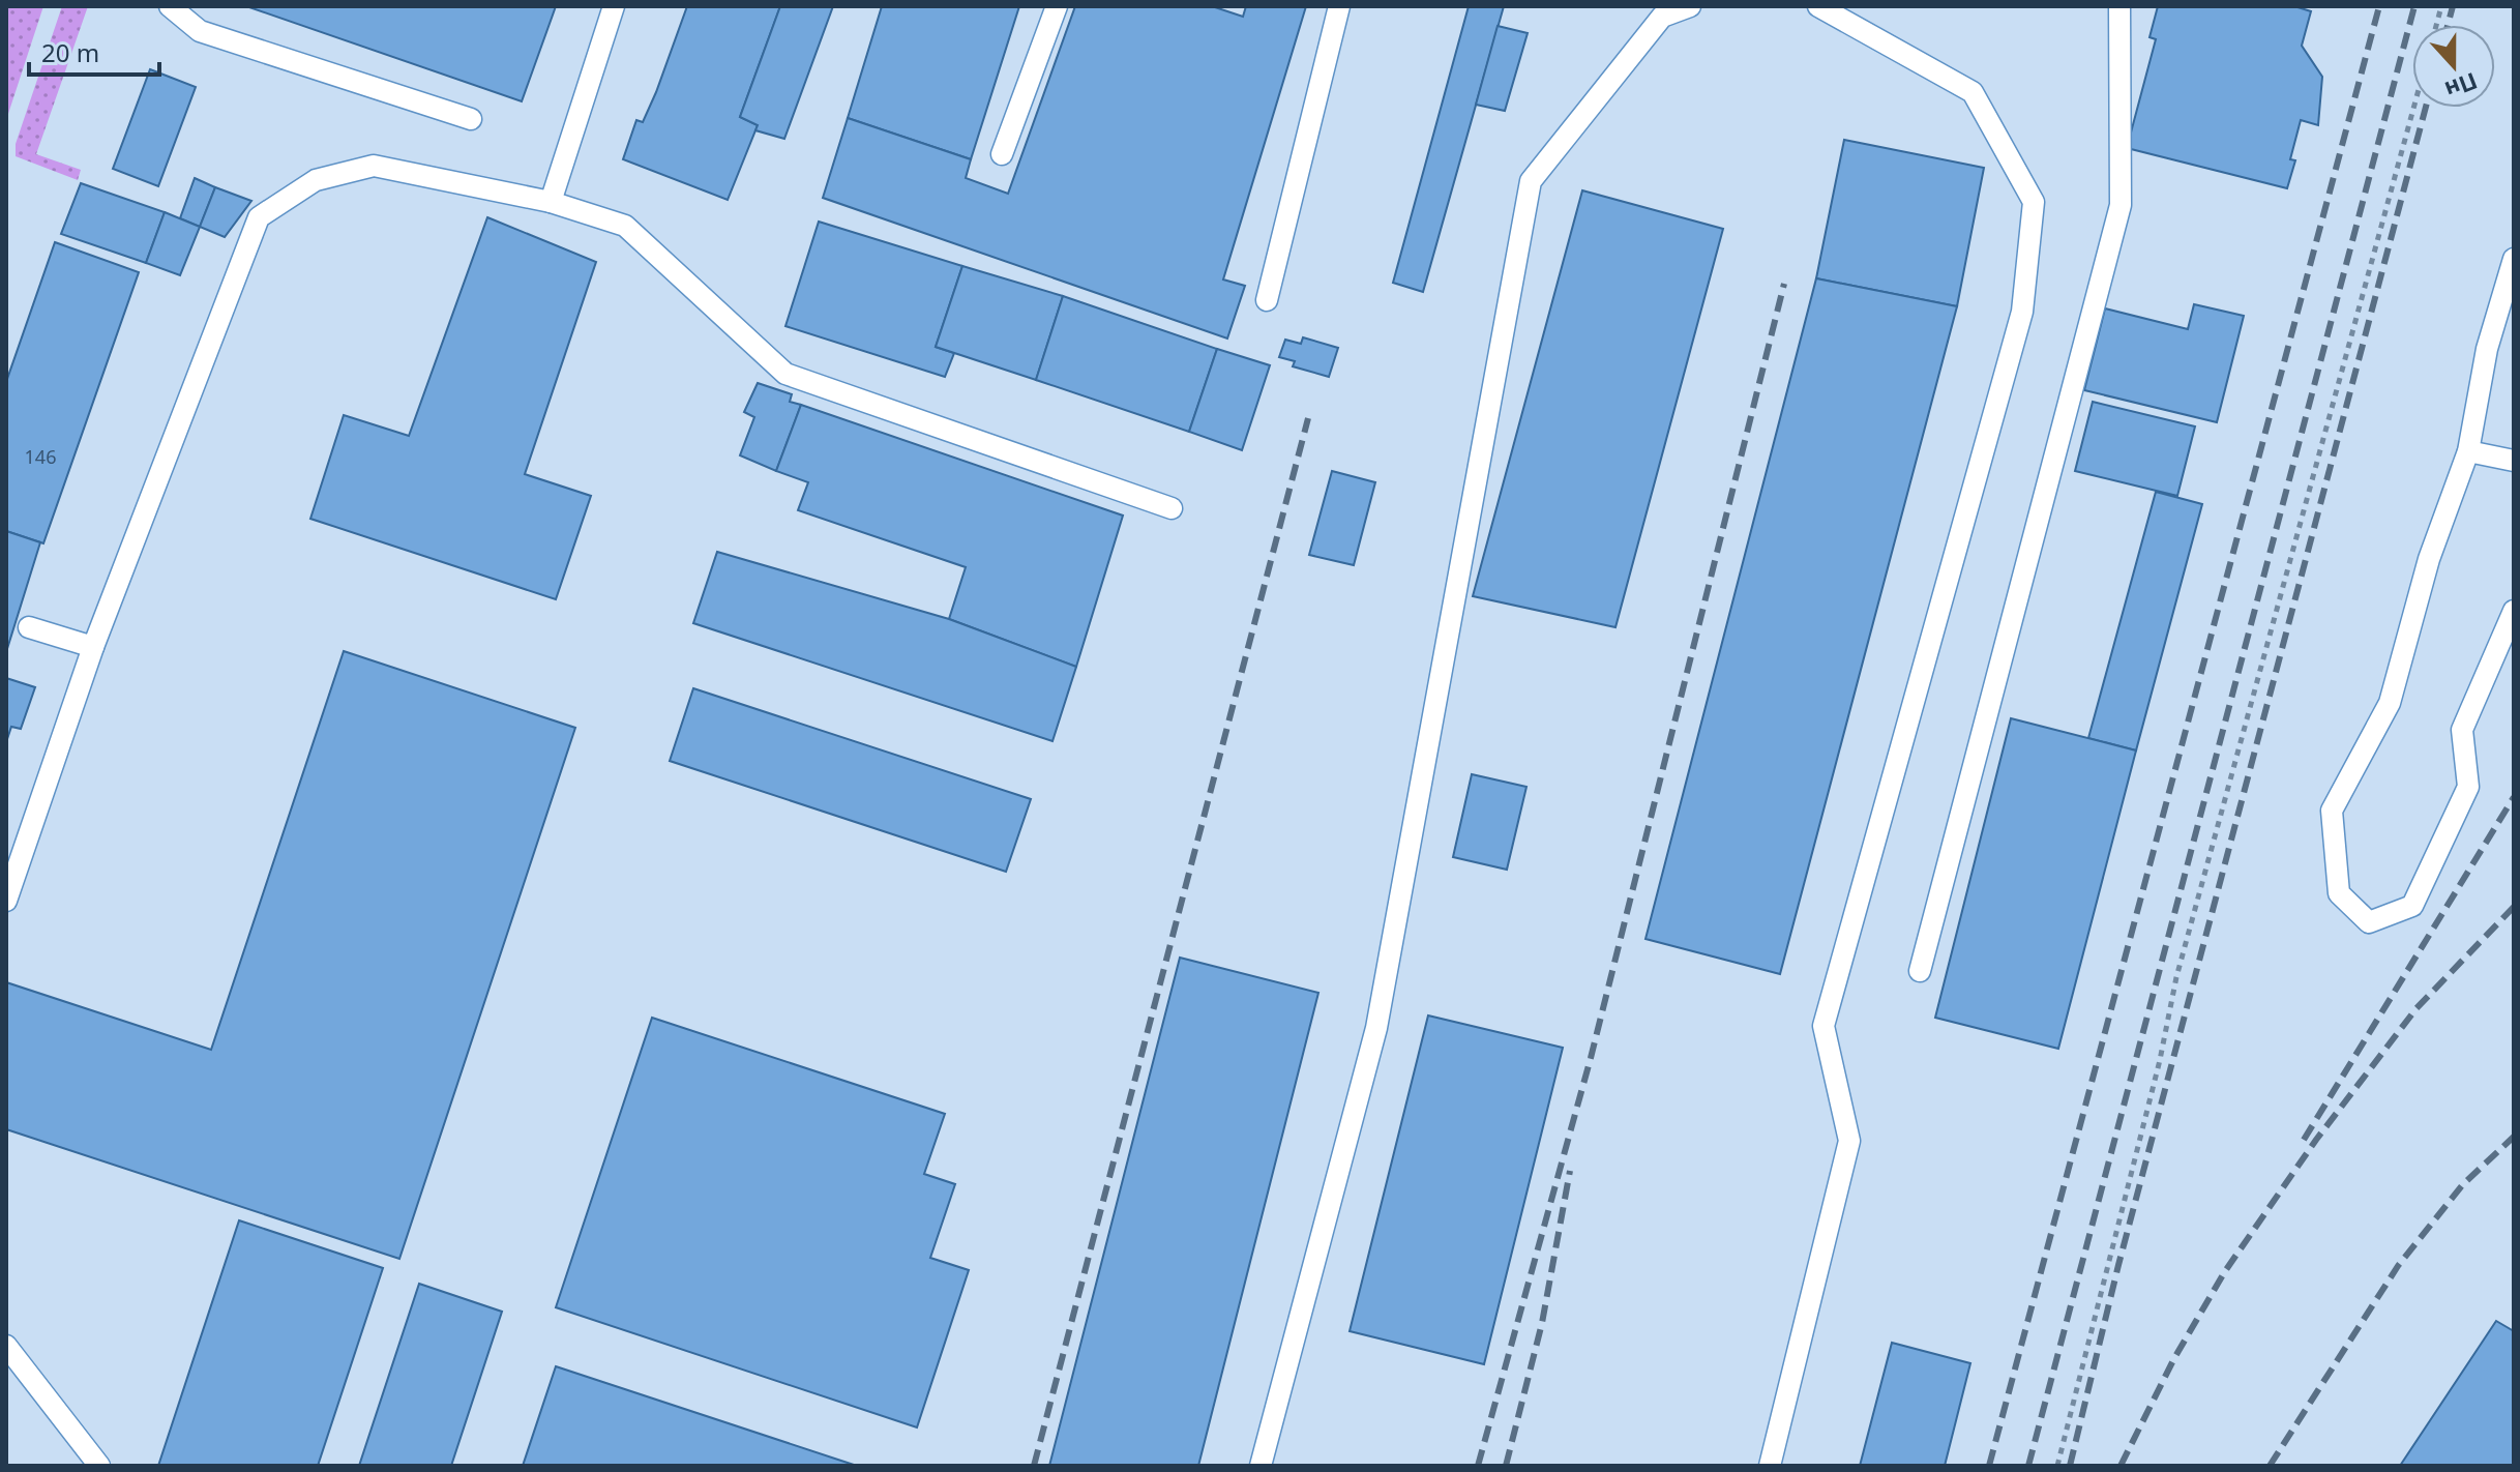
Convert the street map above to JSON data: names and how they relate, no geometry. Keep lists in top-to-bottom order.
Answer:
{
  "house_numbers": ["146"],
  "scale_bar": "20 m",
  "north": "bottom"
}
